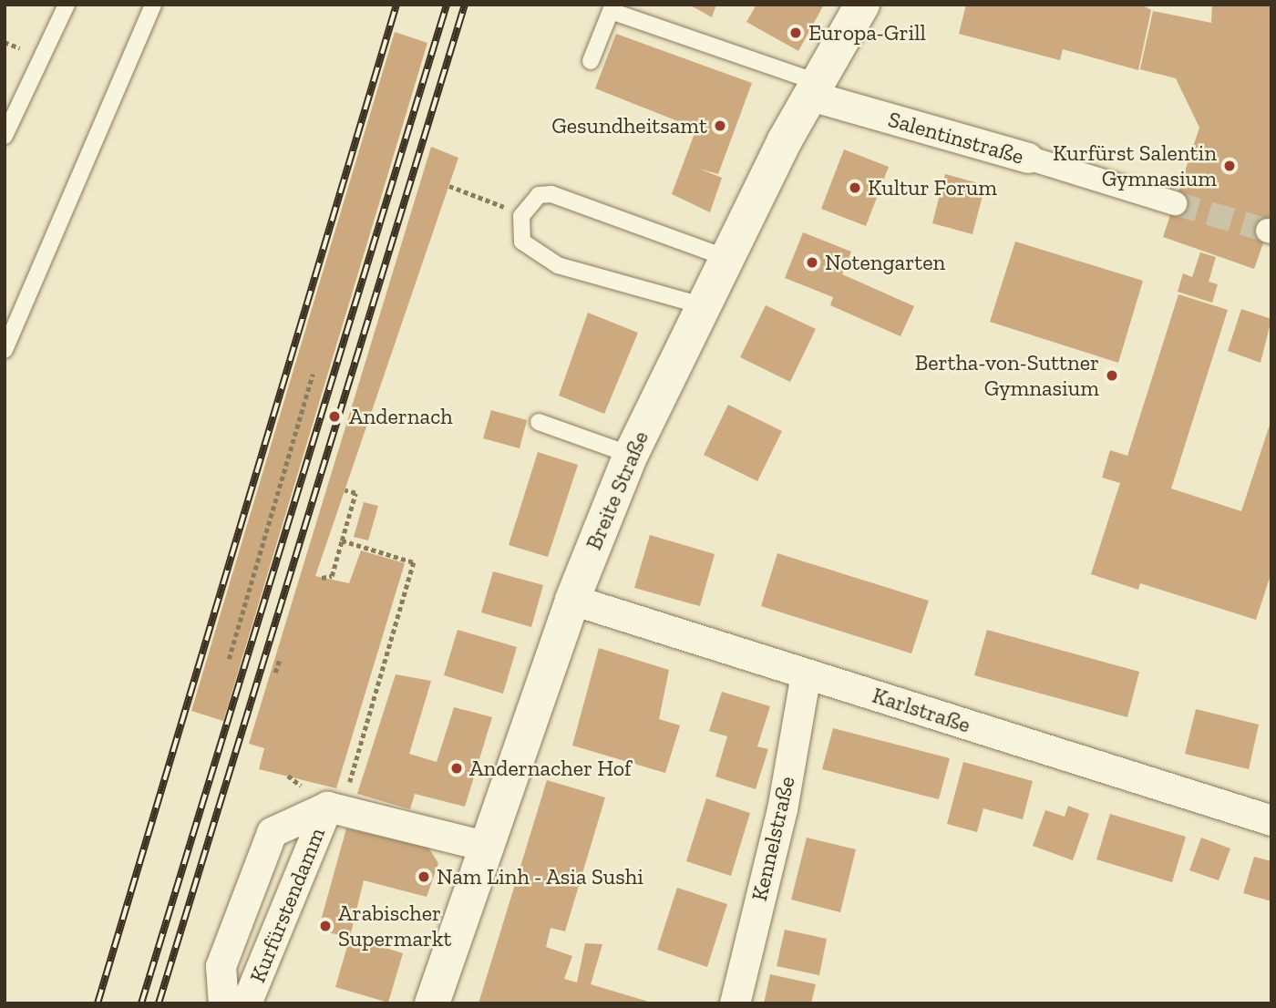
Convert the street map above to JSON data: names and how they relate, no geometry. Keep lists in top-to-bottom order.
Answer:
{
  "streets": {
    "street": [
      "Salentinstraße",
      "Breite Straße",
      "Karlstraße",
      "Kennelstraße",
      "Kurfürstendamm"
    ]
  },
  "crossings": [
    ["Salentinstraße", "Breite Straße"],
    ["Breite Straße", "Karlstraße"],
    ["Breite Straße", "Kurfürstendamm"],
    ["Karlstraße", "Kennelstraße"]
  ],
  "places": [
    "Europa-Grill",
    "Gesundheitsamt",
    "Kurfürst Salentin Gymnasium",
    "Kultur Forum",
    "Notengarten",
    "Bertha-von-Suttner Gymnasium",
    "Andernach",
    "Andernacher Hof",
    "Nam Linh - Asia Sushi",
    "Arabischer Supermarkt"
  ]
}
